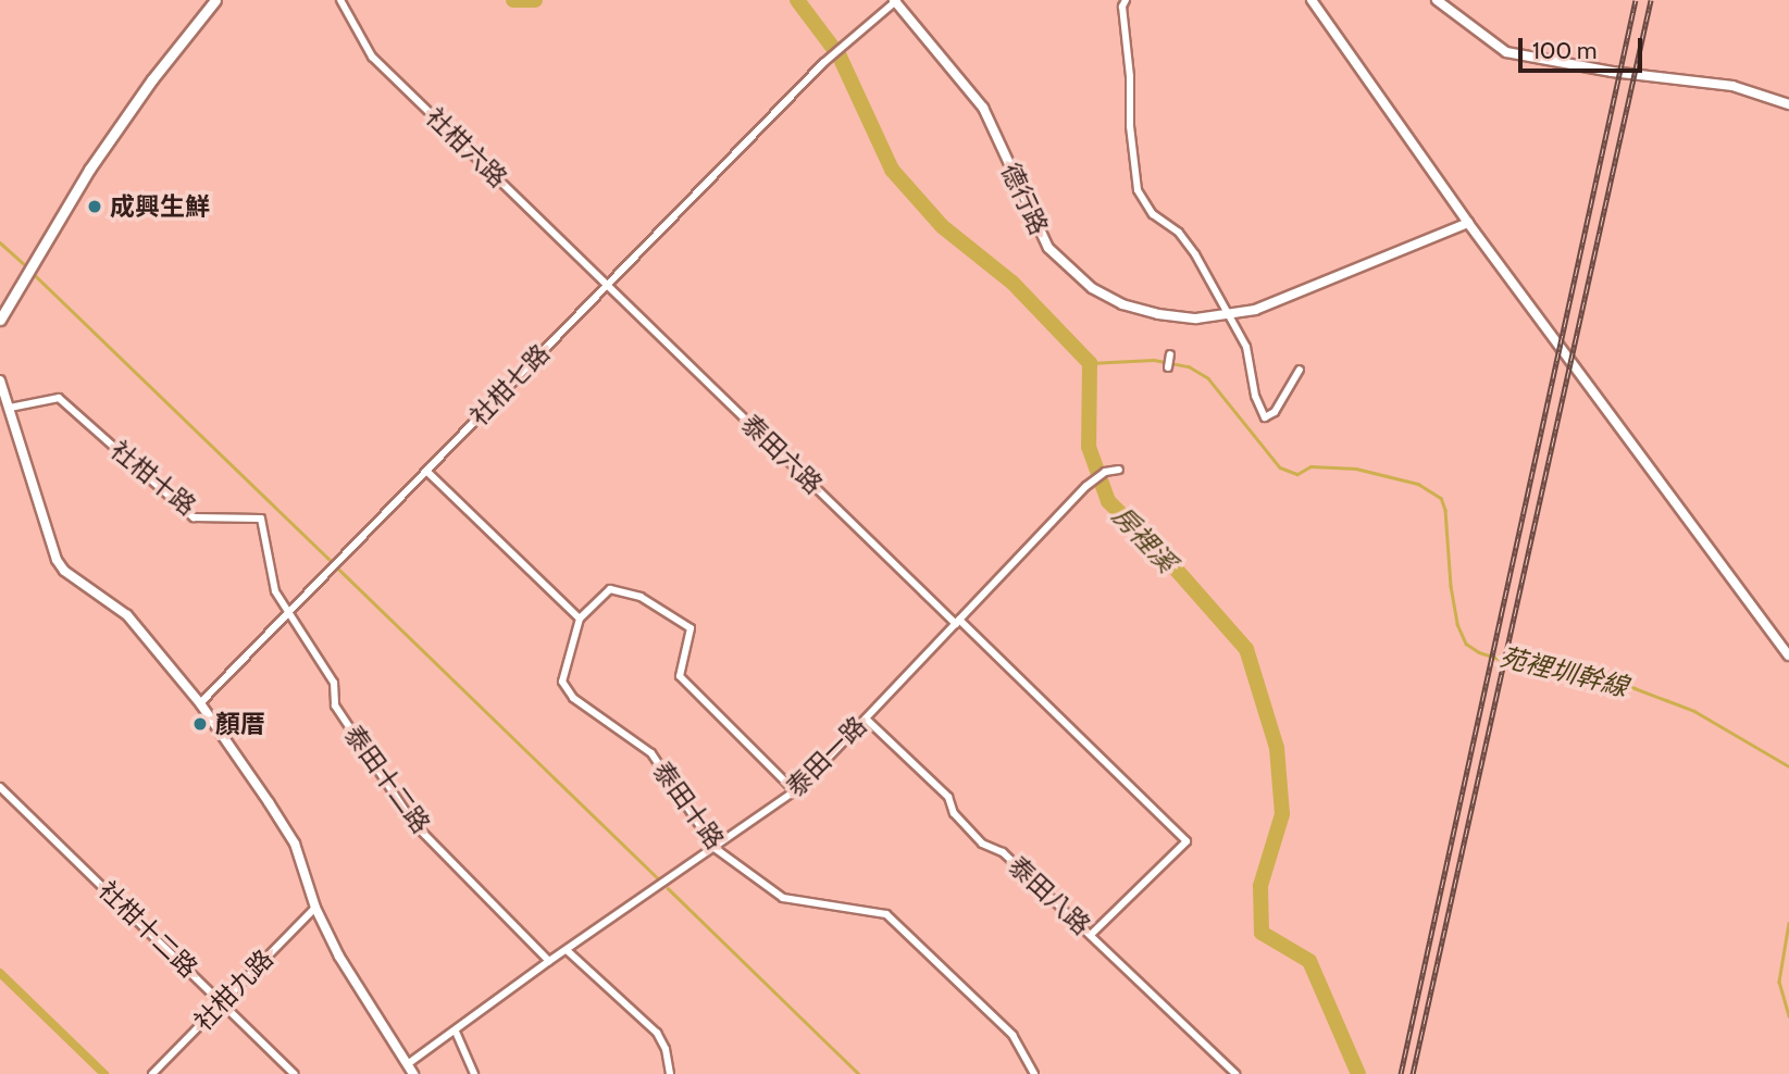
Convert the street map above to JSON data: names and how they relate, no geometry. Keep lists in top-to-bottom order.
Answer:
{
  "streets": {
    "street": [
      "社柑六路",
      "德行路",
      "社柑七路",
      "泰田六路",
      "社柑十路",
      "泰田一路",
      "泰田十二路",
      "泰田十路",
      "泰田八路",
      "社柑十二路",
      "社柑九路"
    ]
  },
  "crossings": [
    ["社柑六路", "社柑七路"],
    ["社柑六路", "泰田六路"],
    ["德行路", "社柑七路"],
    ["社柑七路", "泰田六路"],
    ["社柑七路", "社柑十路"],
    ["社柑七路", "泰田十二路"],
    ["泰田六路", "泰田一路"],
    ["泰田六路", "泰田八路"],
    ["社柑十路", "泰田十二路"],
    ["泰田一路", "泰田十二路"],
    ["泰田一路", "泰田十路"],
    ["泰田一路", "泰田八路"],
    ["社柑十二路", "社柑九路"]
  ],
  "water": ["房裡溪", "苑裡圳幹線"],
  "places": ["成興生鮮", "顏厝"],
  "scale_bar": "100 m"
}
